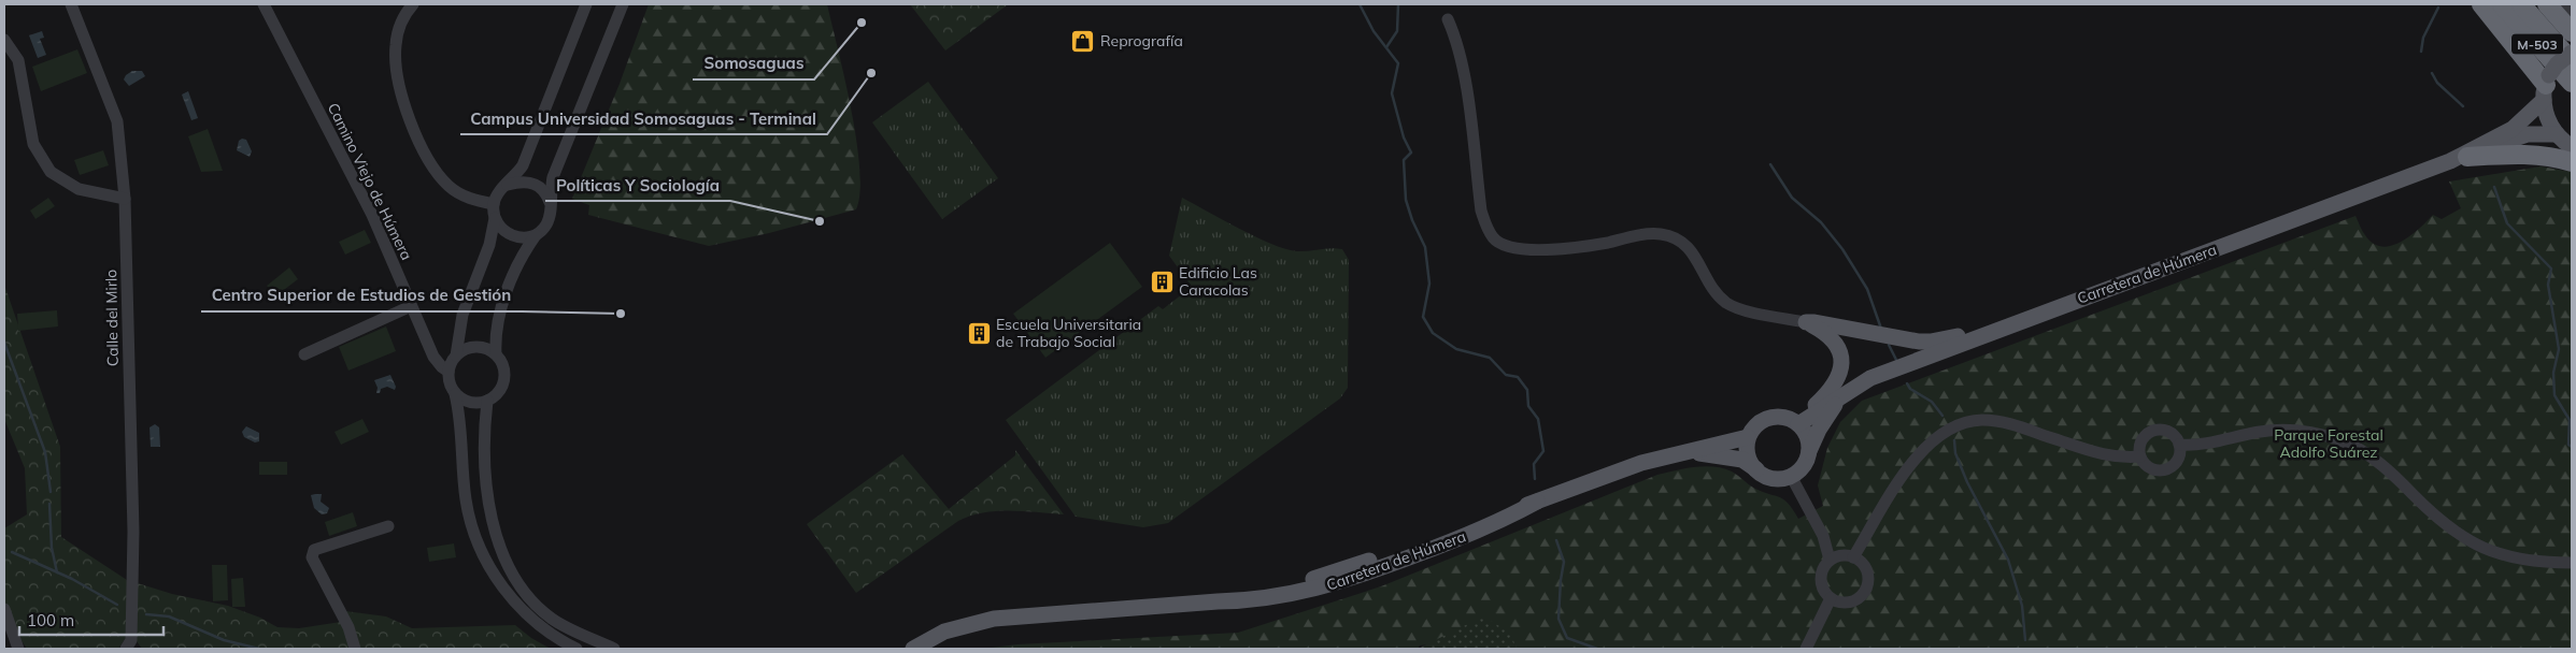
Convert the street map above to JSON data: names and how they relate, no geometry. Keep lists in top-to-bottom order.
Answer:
{
  "streets": {
    "highway": ["M-503"],
    "main road": ["Carretera de Húmera"],
    "street": ["Camino Viejo de Húmera", "Calle del Mirlo"]
  },
  "crossings": [
    ["M-503", "Carretera de Húmera"]
  ],
  "parks": ["Parque Forestal Adolfo Suárez"],
  "places": {
    "other": [
      "Somosaguas",
      "Campus Universidad Somosaguas - Terminal",
      "Políticas Y Sociología",
      "Centro Superior de Estudios de Gestión"
    ],
    "shop": ["Reprografía"],
    "building": ["Edificio Las Caracolas", "Escuela Universitaria de Trabajo Social"]
  },
  "scale_bar": "100 m"
}
